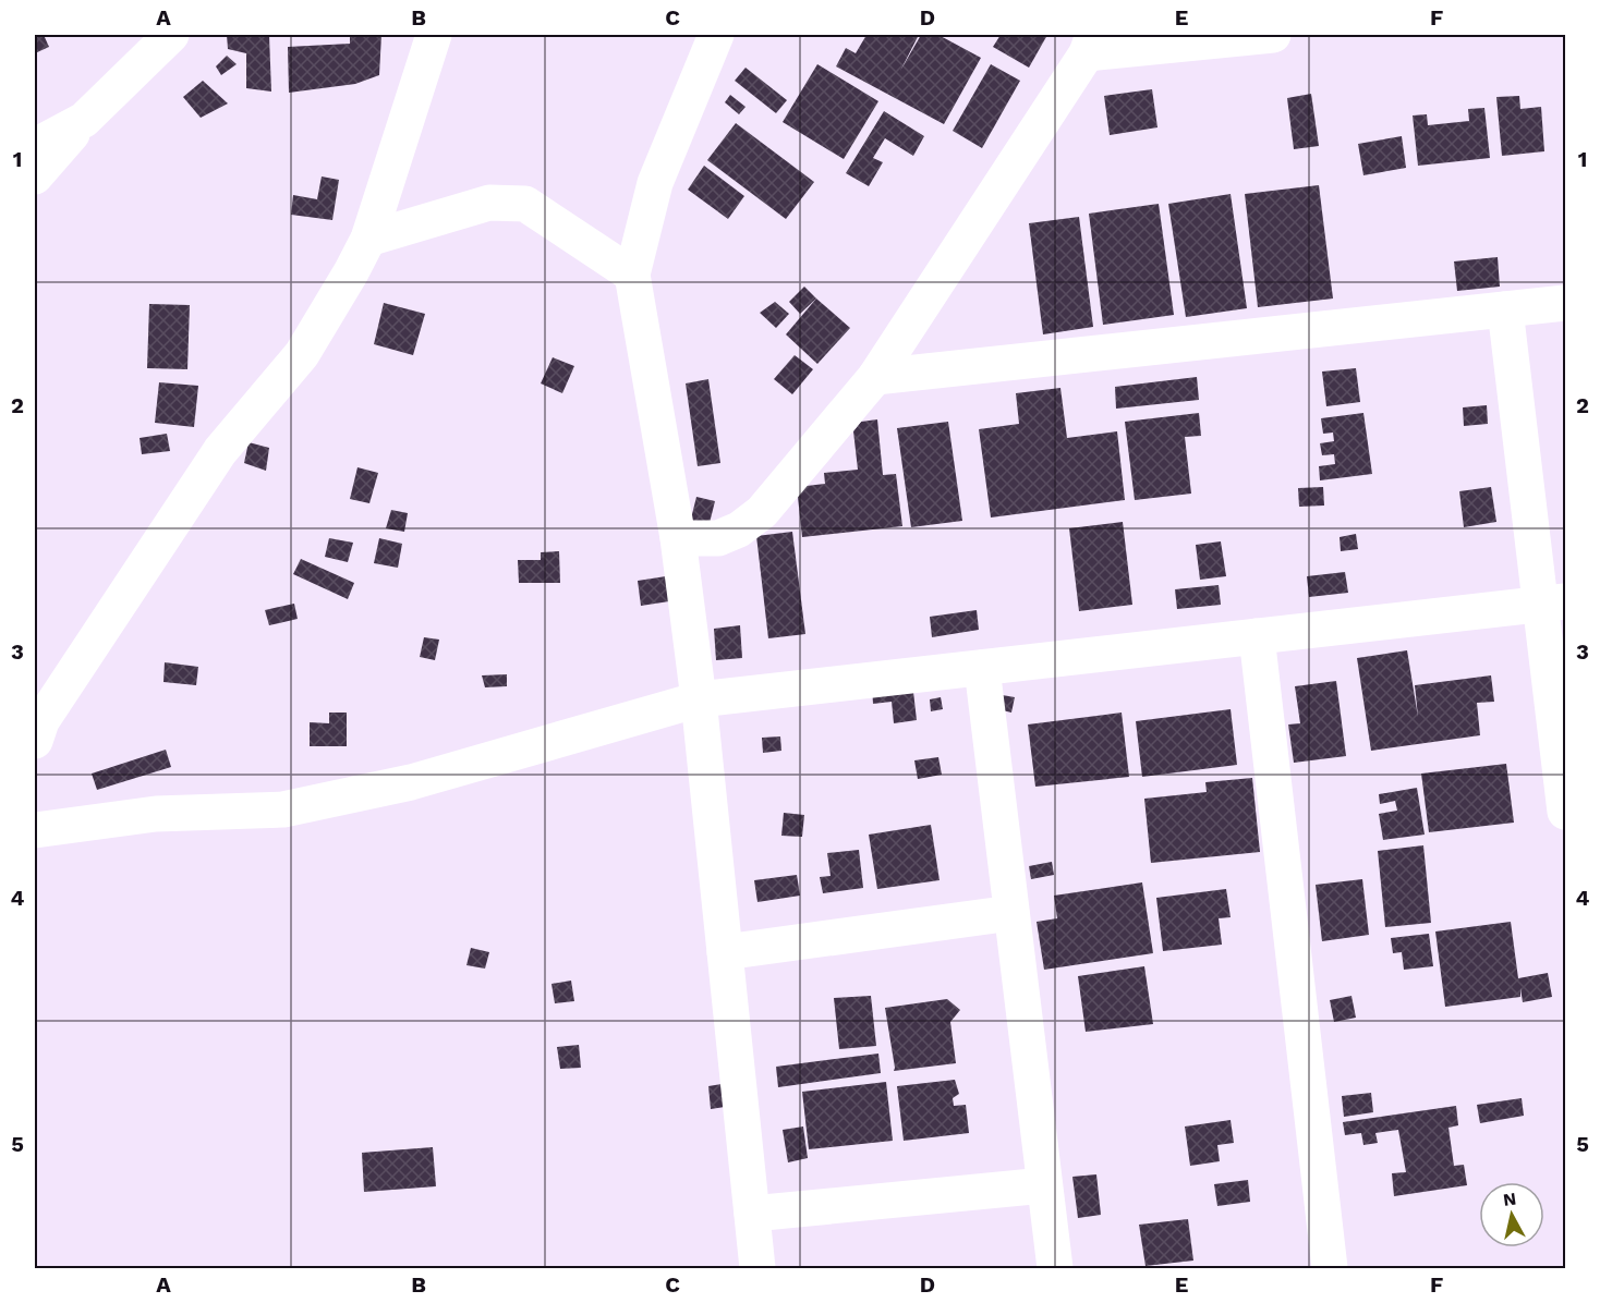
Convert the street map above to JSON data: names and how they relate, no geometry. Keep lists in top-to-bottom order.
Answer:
{
  "north": "top",
  "grid": {
    "columns": [
      "A",
      "B",
      "C",
      "D",
      "E",
      "F"
    ],
    "rows": [
      "1",
      "2",
      "3",
      "4",
      "5"
    ]
  }
}
